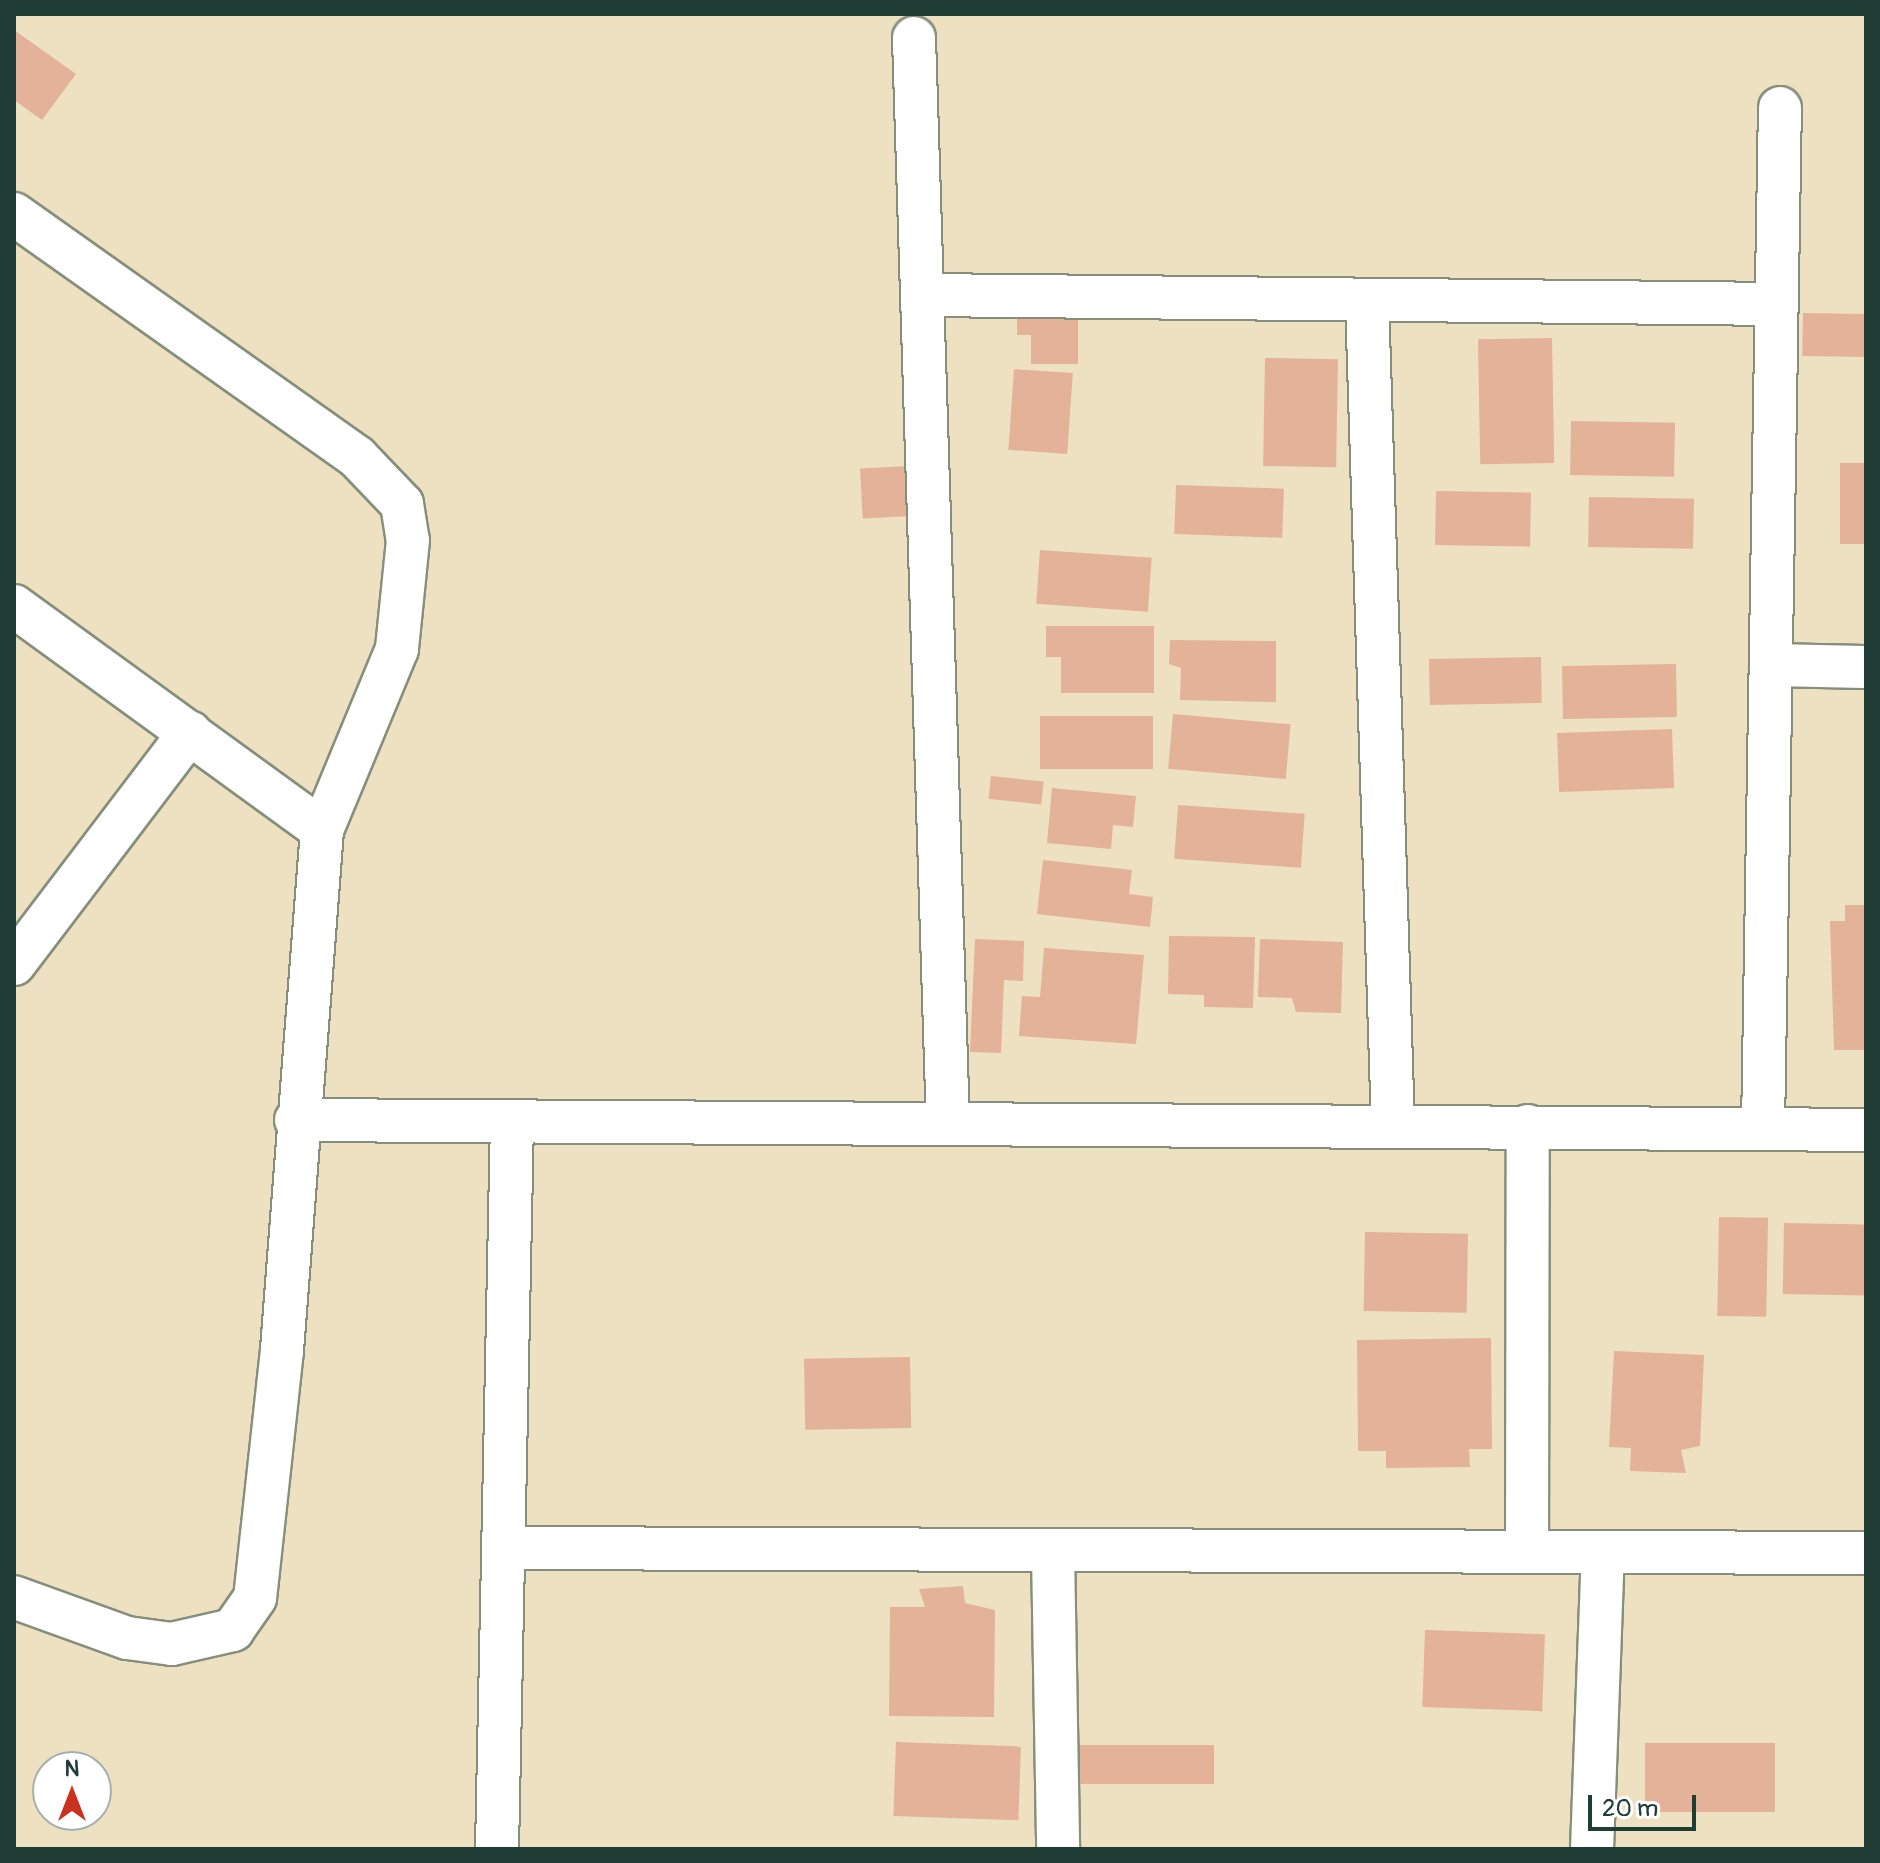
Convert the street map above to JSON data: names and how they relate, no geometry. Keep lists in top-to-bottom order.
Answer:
{
  "scale_bar": "20 m",
  "north": "top"
}
